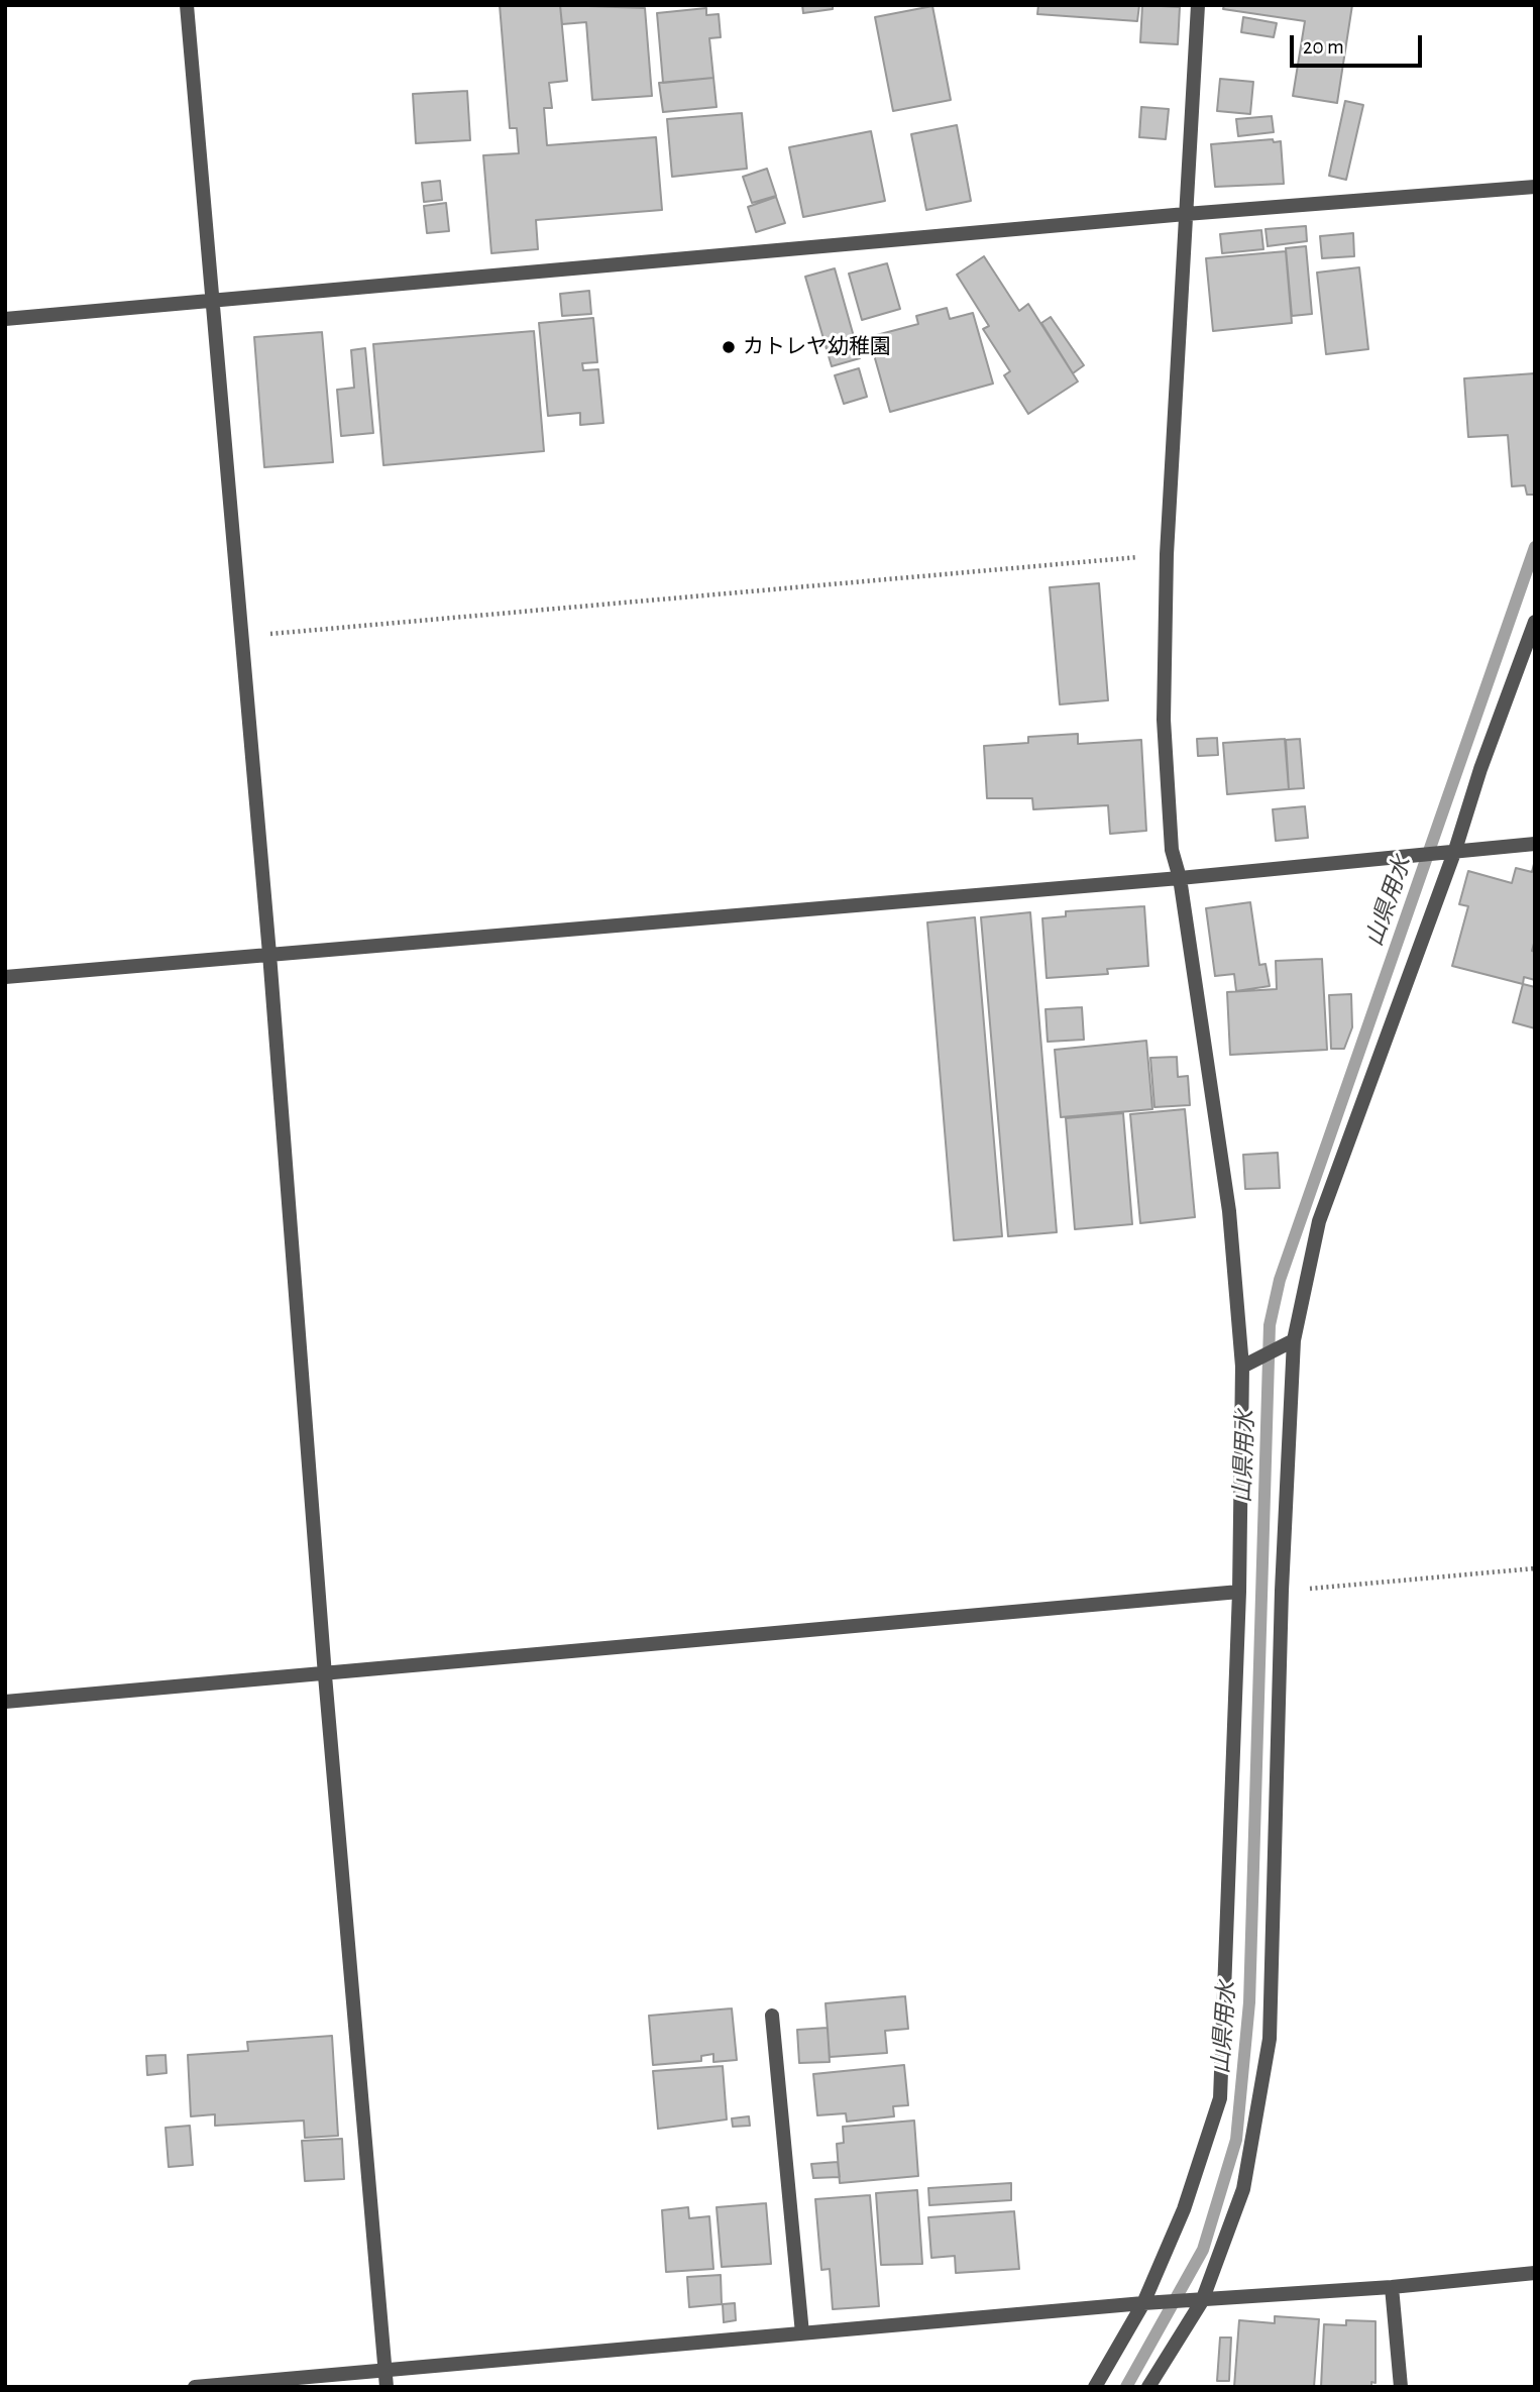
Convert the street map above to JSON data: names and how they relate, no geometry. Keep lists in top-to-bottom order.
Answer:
{
  "water": ["山県用水"],
  "places": ["カトレヤ幼稚園"],
  "scale_bar": "20 m"
}
